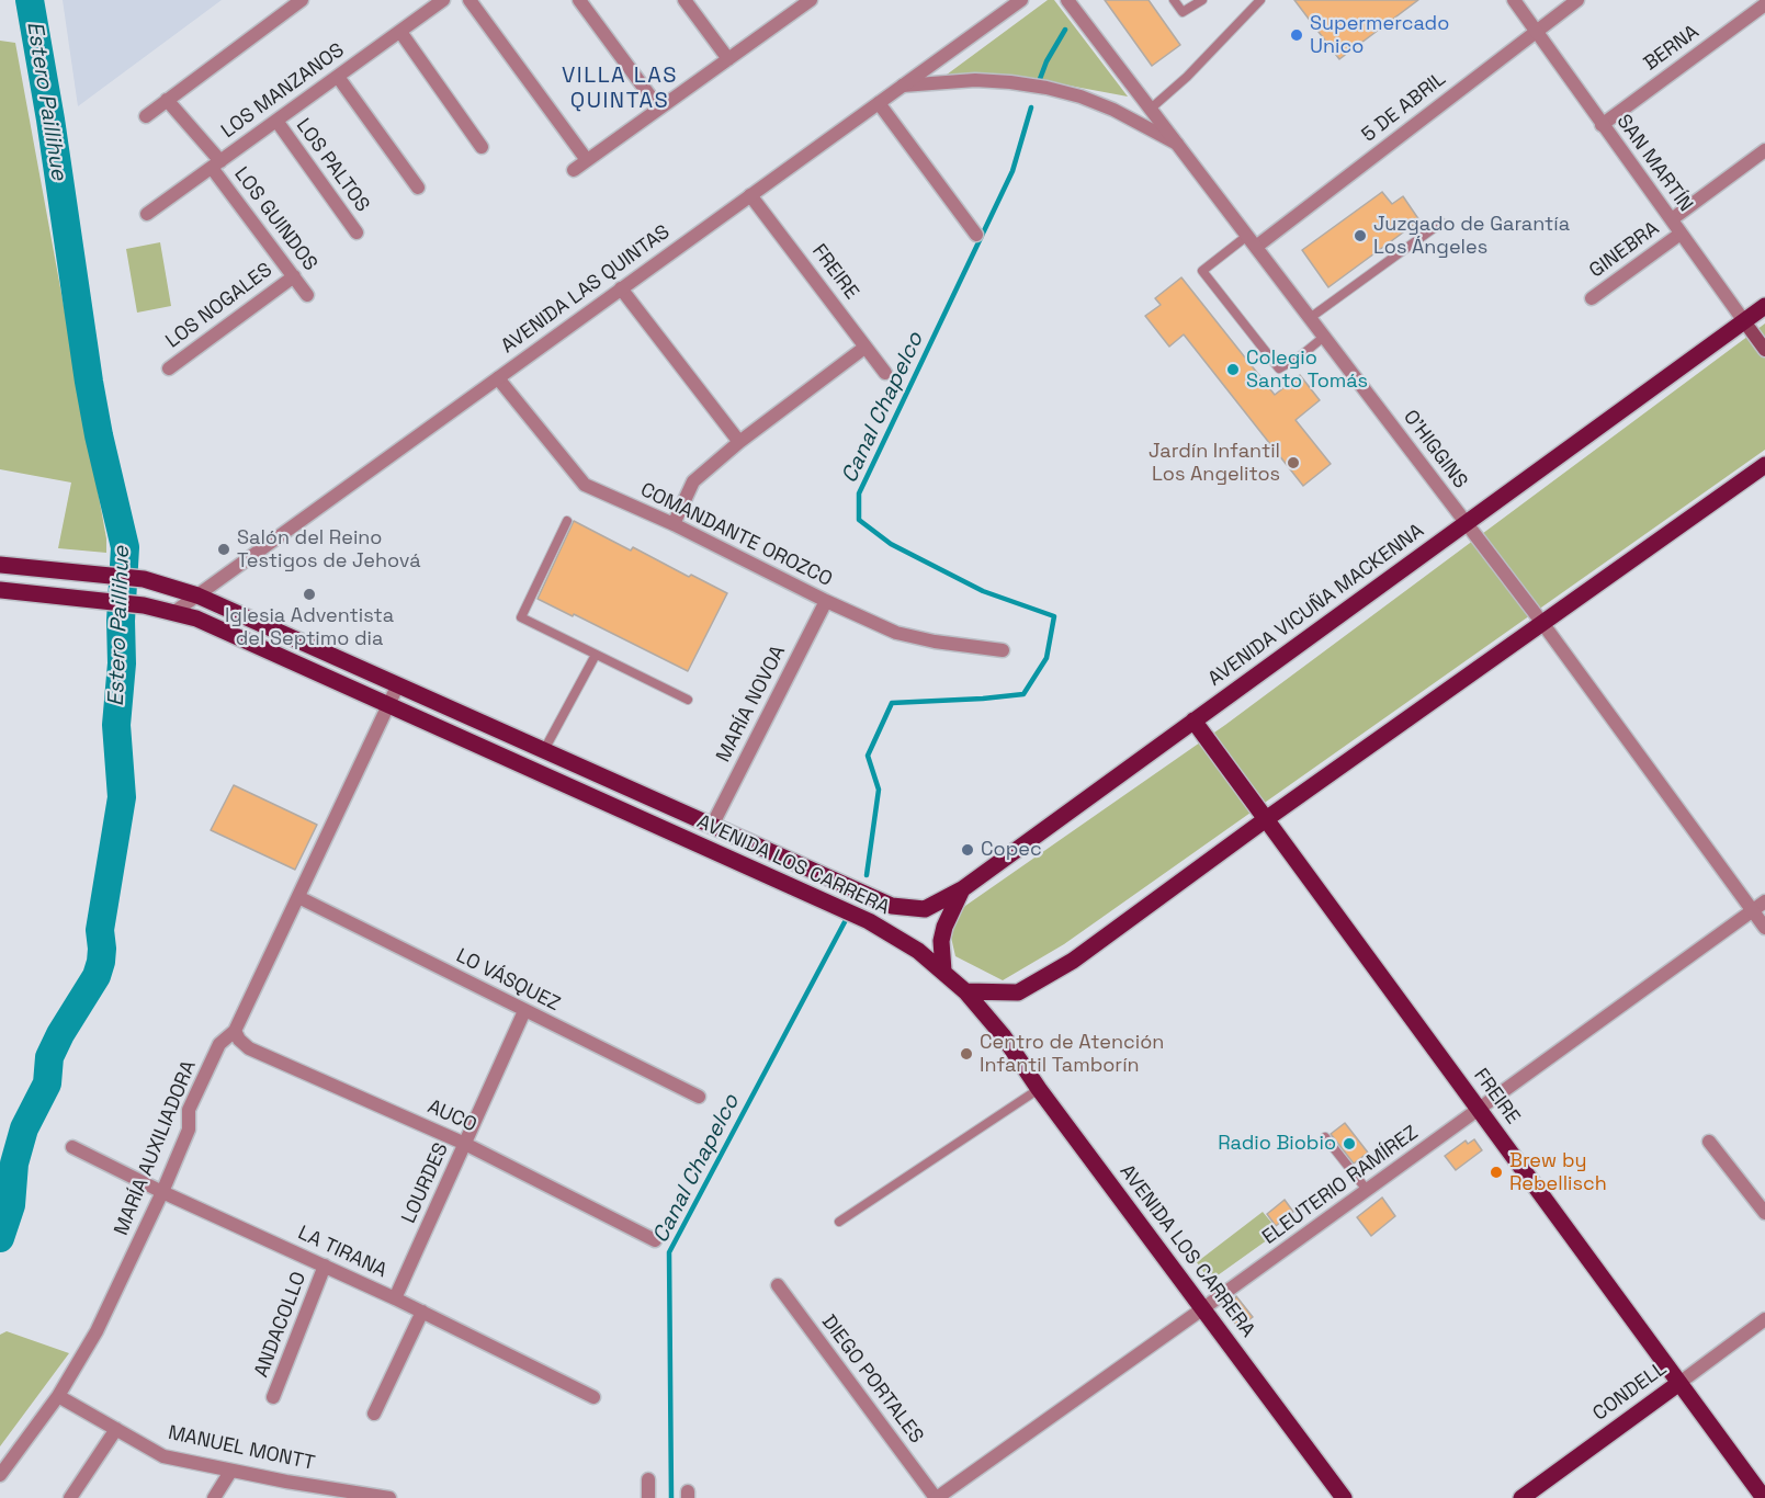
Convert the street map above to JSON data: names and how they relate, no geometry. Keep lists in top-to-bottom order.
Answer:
{
  "streets": {
    "main road": [
      "SAN MARTÍN",
      "FREIRE",
      "AVENIDA VICUÑA MACKENNA",
      "AVENIDA LOS CARRERA",
      "CONDELL"
    ],
    "street": [
      "BERNA",
      "LOS MANZANOS",
      "5 DE ABRIL",
      "LOS PALTOS",
      "LOS GUINDOS",
      "GINEBRA",
      "AVENIDA LAS QUINTAS",
      "LOS NOGALES",
      "O'HIGGINS",
      "COMANDANTE OROZCO",
      "MARÍA NOVOA",
      "LO VÁSQUEZ",
      "AUCO",
      "MARÍA AUXILIADORA",
      "LOURDES",
      "ELEUTERIO RAMÍREZ",
      "LA TIRANA",
      "ANDACOLLO",
      "DIEGO PORTALES",
      "MANUEL MONTT"
    ]
  },
  "crossings": [
    ["BERNA", "SAN MARTÍN"],
    ["LOS MANZANOS", "LOS PALTOS"],
    ["LOS MANZANOS", "LOS GUINDOS"],
    ["5 DE ABRIL", "SAN MARTÍN"],
    ["5 DE ABRIL", "O'HIGGINS"],
    ["SAN MARTÍN", "GINEBRA"],
    ["SAN MARTÍN", "AVENIDA VICUÑA MACKENNA"],
    ["LOS GUINDOS", "LOS NOGALES"],
    ["FREIRE", "AVENIDA LAS QUINTAS"],
    ["FREIRE", "AVENIDA VICUÑA MACKENNA"],
    ["FREIRE", "ELEUTERIO RAMÍREZ"],
    ["FREIRE", "CONDELL"],
    ["AVENIDA LAS QUINTAS", "COMANDANTE OROZCO"],
    ["AVENIDA LAS QUINTAS", "AVENIDA LOS CARRERA"],
    ["O'HIGGINS", "AVENIDA VICUÑA MACKENNA"],
    ["O'HIGGINS", "ELEUTERIO RAMÍREZ"],
    ["COMANDANTE OROZCO", "MARÍA NOVOA"],
    ["AVENIDA VICUÑA MACKENNA", "AVENIDA LOS CARRERA"],
    ["MARÍA NOVOA", "AVENIDA LOS CARRERA"],
    ["AVENIDA LOS CARRERA", "MARÍA AUXILIADORA"],
    ["AVENIDA LOS CARRERA", "ELEUTERIO RAMÍREZ"],
    ["LO VÁSQUEZ", "MARÍA AUXILIADORA"],
    ["LO VÁSQUEZ", "LOURDES"],
    ["AUCO", "MARÍA AUXILIADORA"],
    ["AUCO", "LOURDES"],
    ["MARÍA AUXILIADORA", "LA TIRANA"],
    ["MARÍA AUXILIADORA", "MANUEL MONTT"],
    ["LOURDES", "LA TIRANA"],
    ["ELEUTERIO RAMÍREZ", "DIEGO PORTALES"],
    ["LA TIRANA", "ANDACOLLO"]
  ],
  "districts": ["VILLA LAS QUINTAS"],
  "water": ["Estero Paillihue", "Canal Chapelco"],
  "places": [
    "Supermercado Unico",
    "Juzgado de Garantía Los Ángeles",
    "Colegio Santo Tomás",
    "Jardín Infantil Los Angelitos",
    "Salón del Reino Testigos de Jehová",
    "Iglesia Adventista del Septimo dia",
    "Copec",
    "Centro de Atención Infantil Tamborín",
    "Radio Biobio",
    "Brew by Rebellisch"
  ]
}
